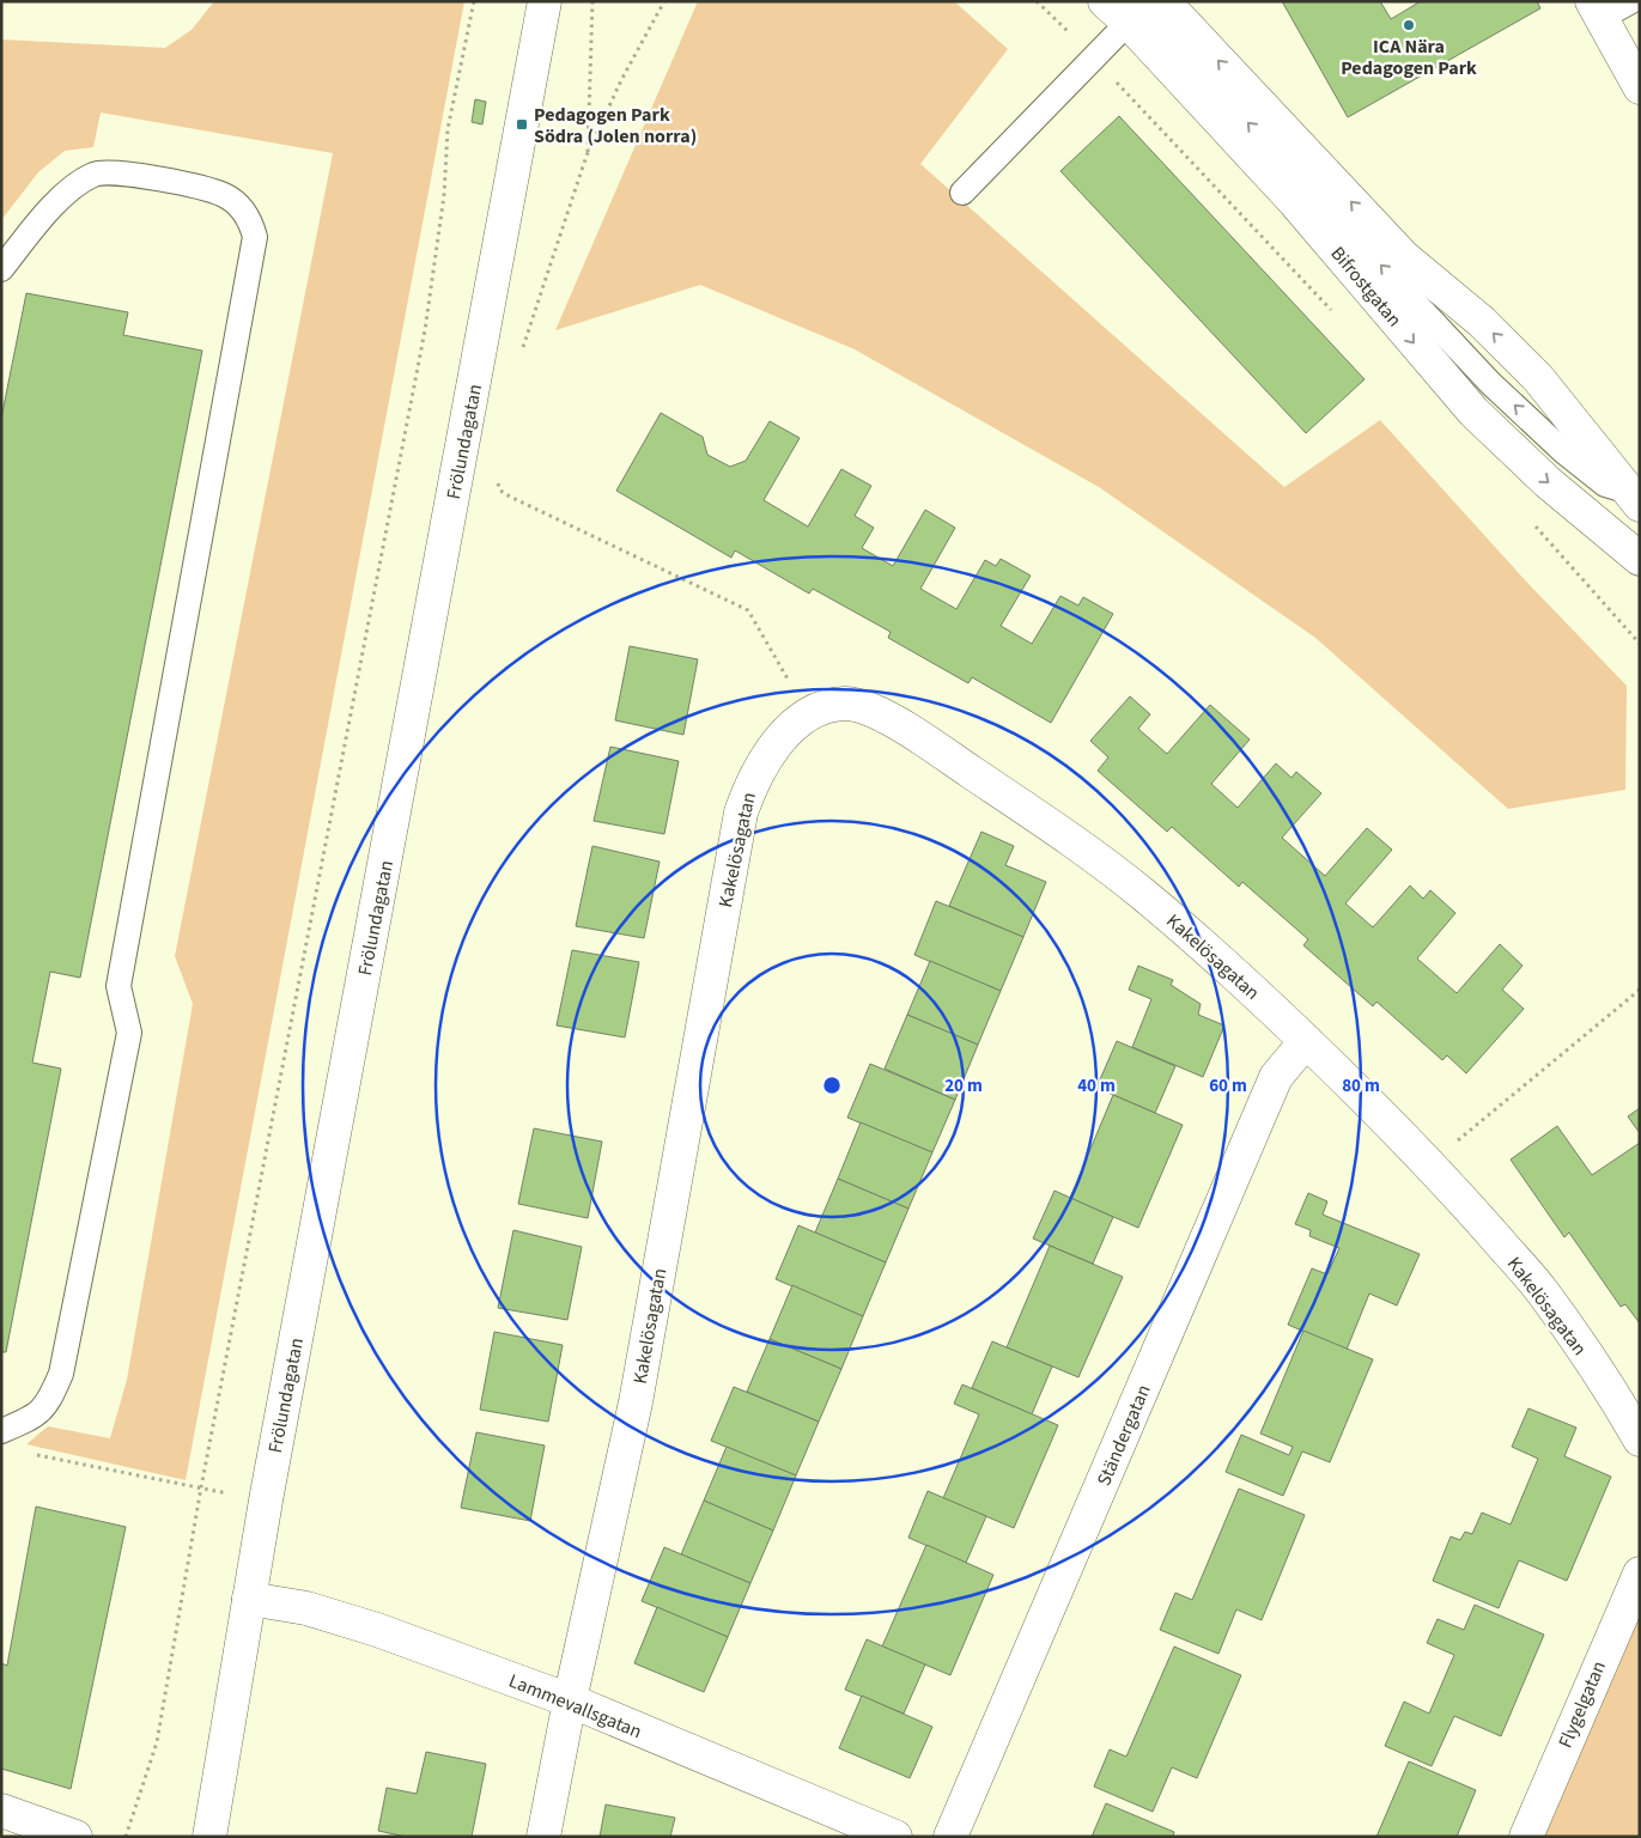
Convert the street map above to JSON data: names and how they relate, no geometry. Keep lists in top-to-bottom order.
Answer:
{
  "streets": {
    "street": [
      "Bifrostgatan",
      "Frölundagatan",
      "Kakelösagatan",
      "Ständergatan",
      "Flygelgatan",
      "Lammevallsgatan"
    ]
  },
  "crossings": [
    ["Frölundagatan", "Lammevallsgatan"],
    ["Kakelösagatan", "Ständergatan"],
    ["Kakelösagatan", "Lammevallsgatan"]
  ],
  "places": {
    "other": ["ICA Nära Pedagogen Park"],
    "transit": ["Pedagogen Park Södra (Jolen norra)"]
  },
  "rings": [
    "20 m",
    "40 m",
    "60 m",
    "80 m"
  ]
}
